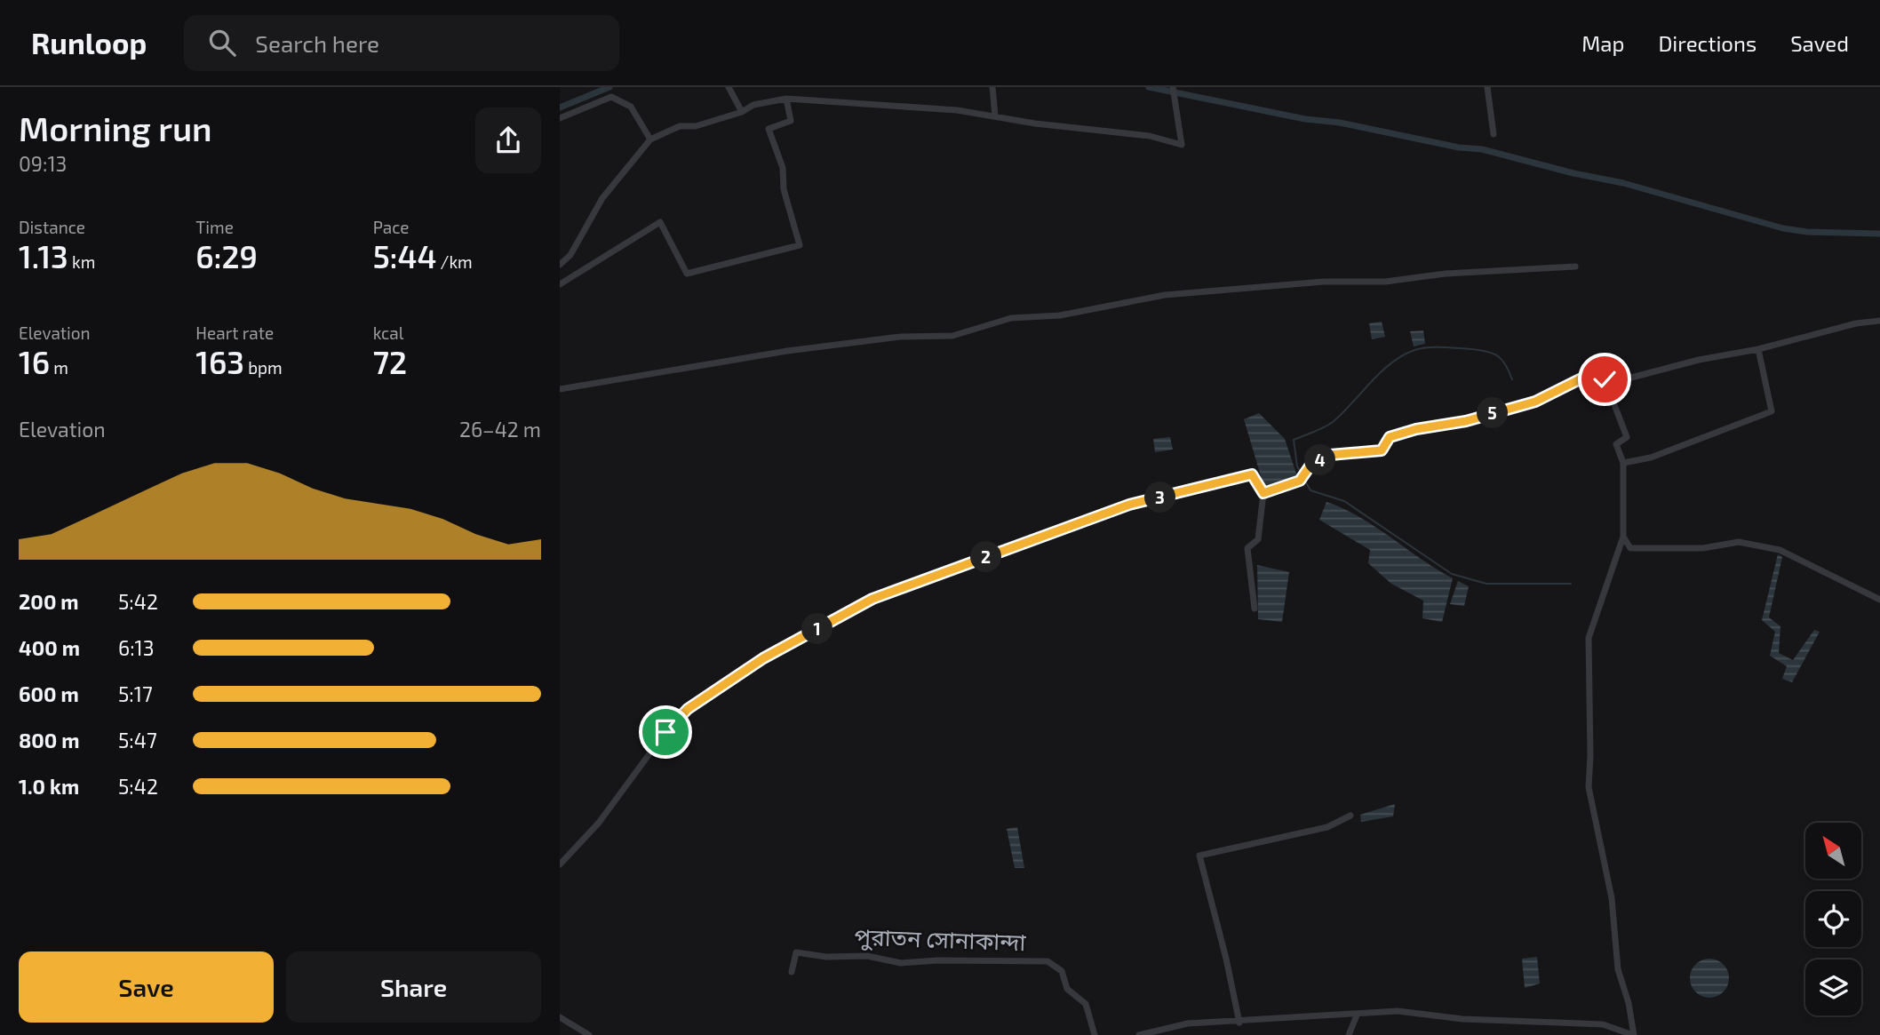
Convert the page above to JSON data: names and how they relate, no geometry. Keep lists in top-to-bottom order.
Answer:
{
  "streets": {
    "street": ["পুরাতন সোনাকান্দা"]
  },
  "north": "top left",
  "page": {
    "header": "Runloop",
    "search": "Search here",
    "nav": ["Map", "Directions", "Saved"],
    "heading": ["Morning run", "09:13"],
    "stats": [
      ["Distance", "1.13 km"],
      ["Time", "6:29"],
      ["Pace", "5:44 /km"],
      ["Elevation", "16 m"],
      ["Heart rate", "163 bpm"],
      ["kcal", "72"]
    ],
    "pins": [
      "5",
      "4",
      "3",
      "2",
      "1"
    ],
    "chart": ["Elevation", "26–42 m"],
    "list": [
      {
        "name": "200 m",
        "note": "5:42"
      },
      {
        "name": "400 m",
        "note": "6:13"
      },
      {
        "name": "600 m",
        "note": "5:17"
      },
      {
        "name": "800 m",
        "note": "5:47"
      },
      {
        "name": "1.0 km",
        "note": "5:42"
      }
    ],
    "buttons": ["Save", "Share"]
  }
}
